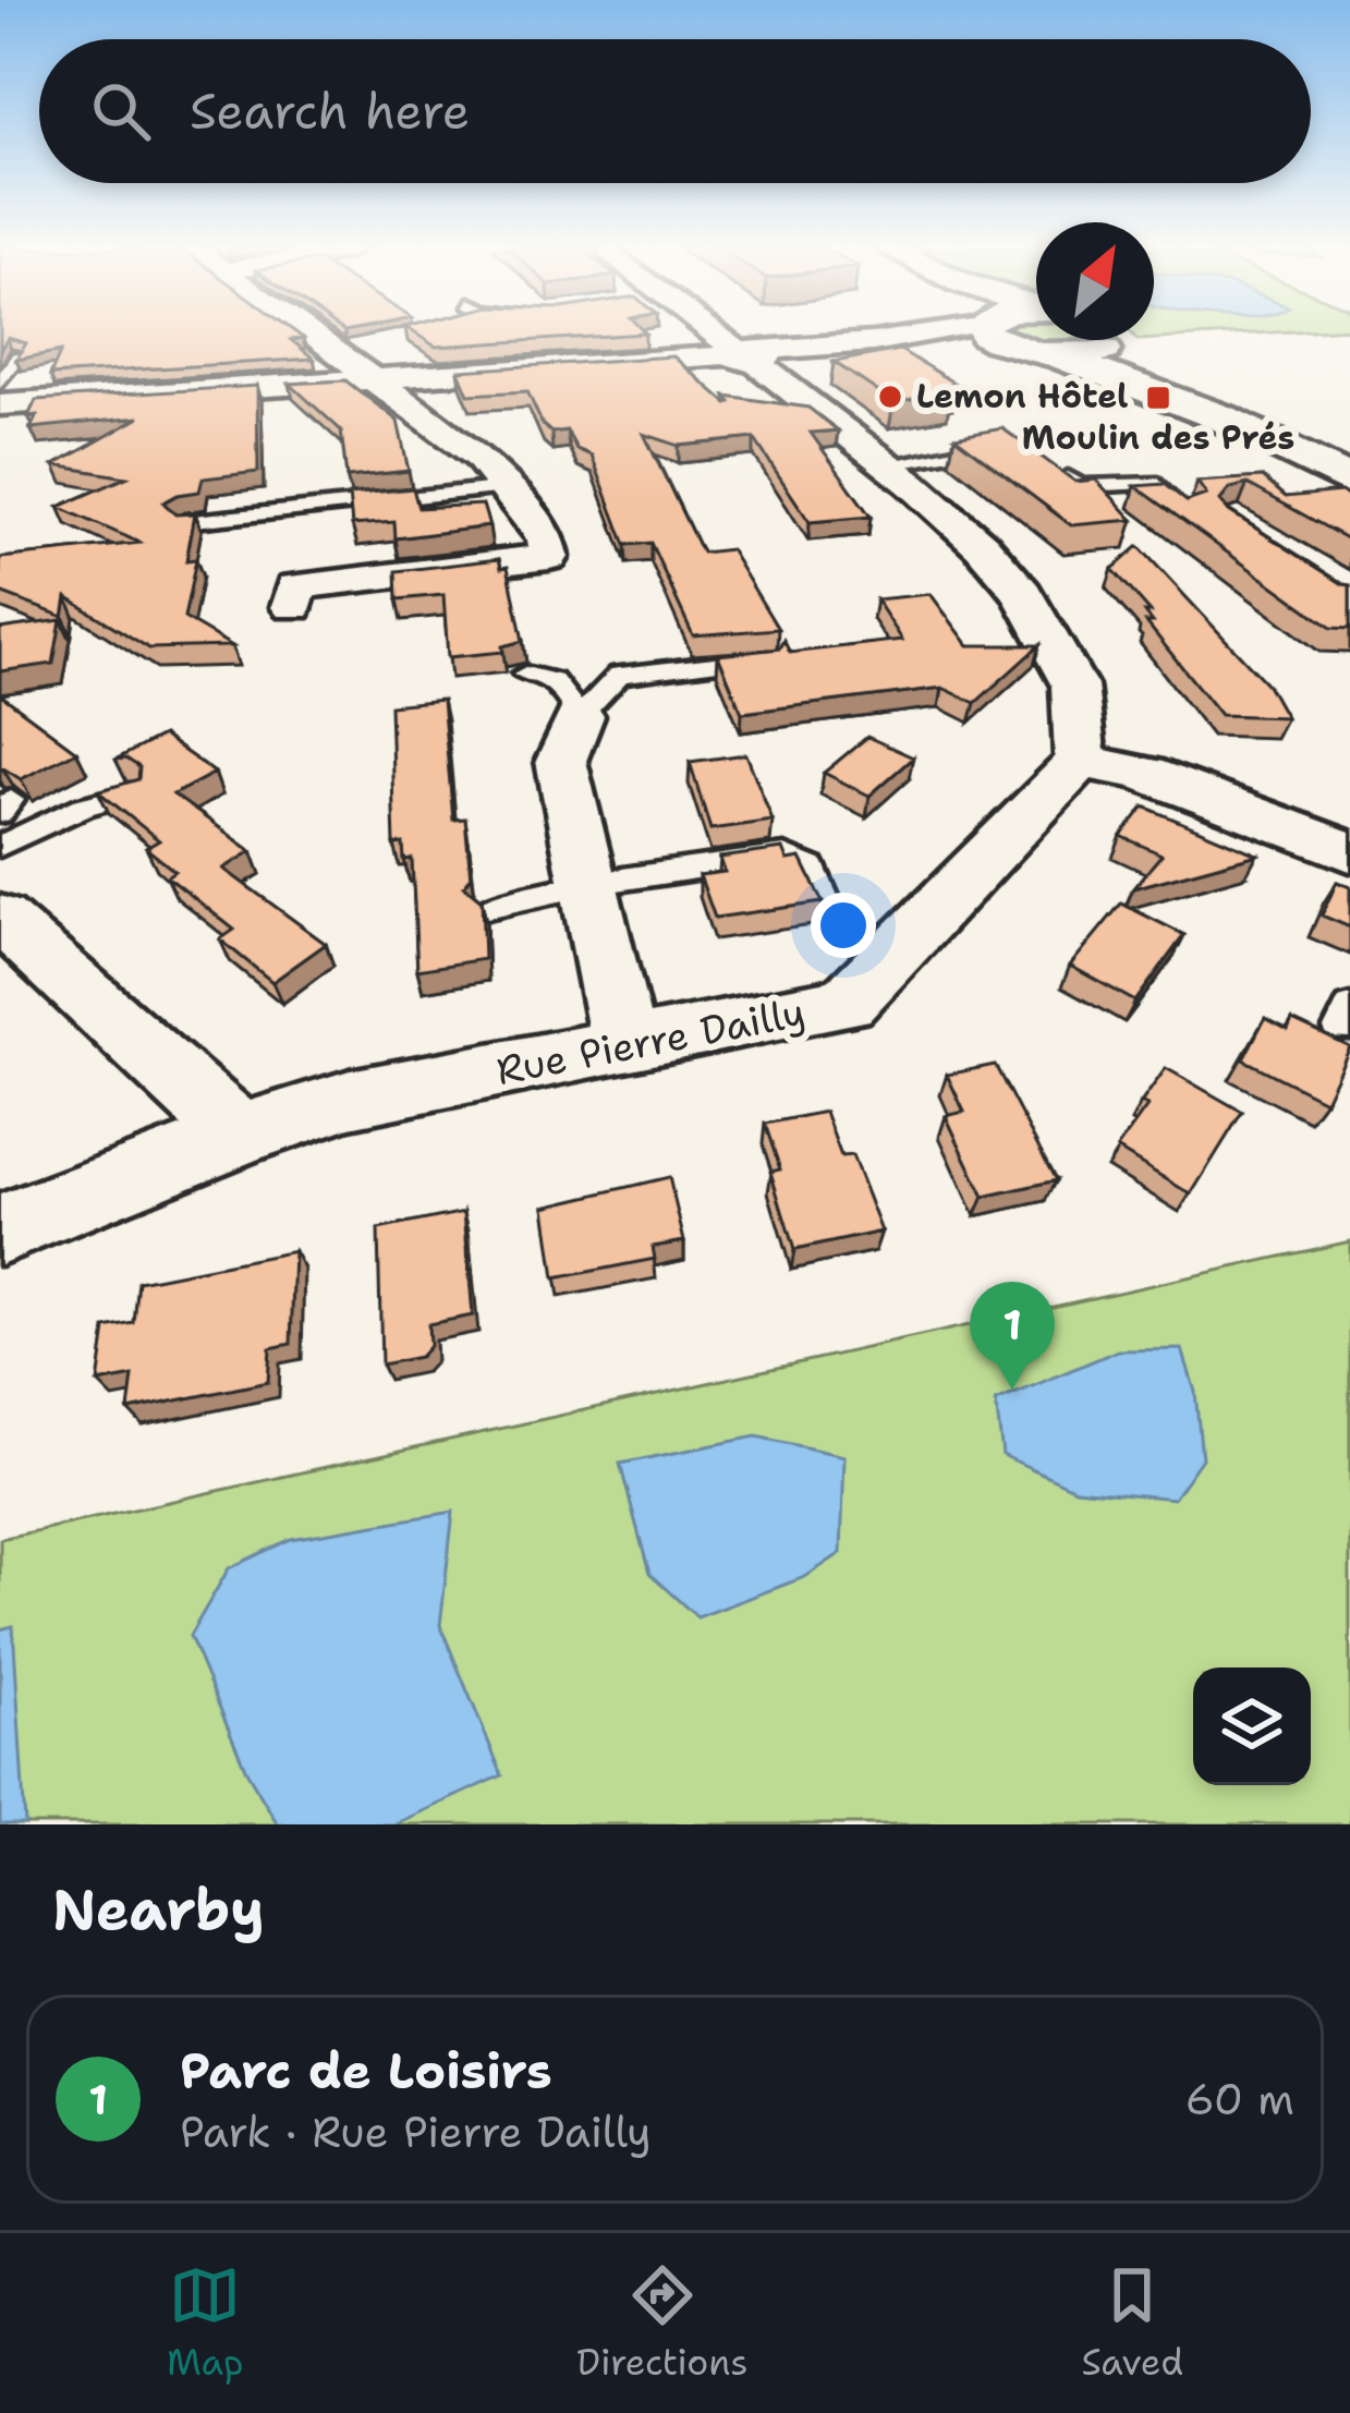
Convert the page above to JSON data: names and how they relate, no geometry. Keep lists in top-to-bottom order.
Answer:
{
  "streets": {
    "street": ["Rue Pierre Dailly"]
  },
  "places": {
    "other": ["Lemon Hôtel"],
    "transit": ["Moulin des Prés"]
  },
  "north": "top right",
  "page": {
    "search": "Search here",
    "pins": "1",
    "heading": "Nearby",
    "list": [
      {
        "mark": "1",
        "name": "Parc de Loisirs",
        "note": "Park · Rue Pierre Dailly",
        "value": "60 m"
      }
    ],
    "nav": ["Map", "Directions", "Saved"]
  }
}
